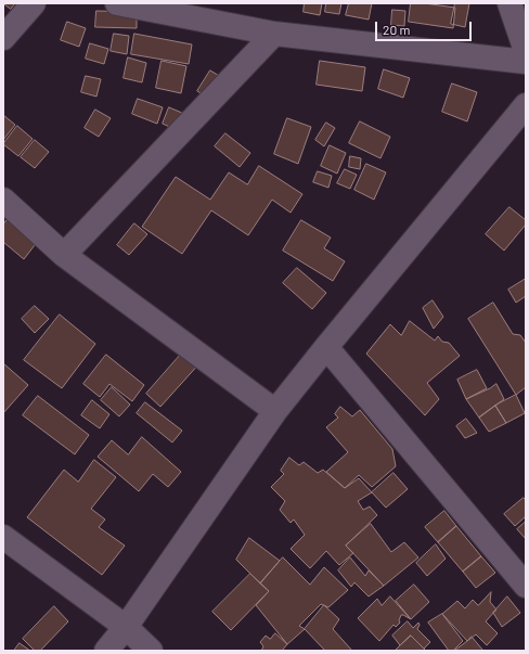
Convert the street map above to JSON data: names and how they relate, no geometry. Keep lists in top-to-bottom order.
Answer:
{
  "scale_bar": "20 m"
}
